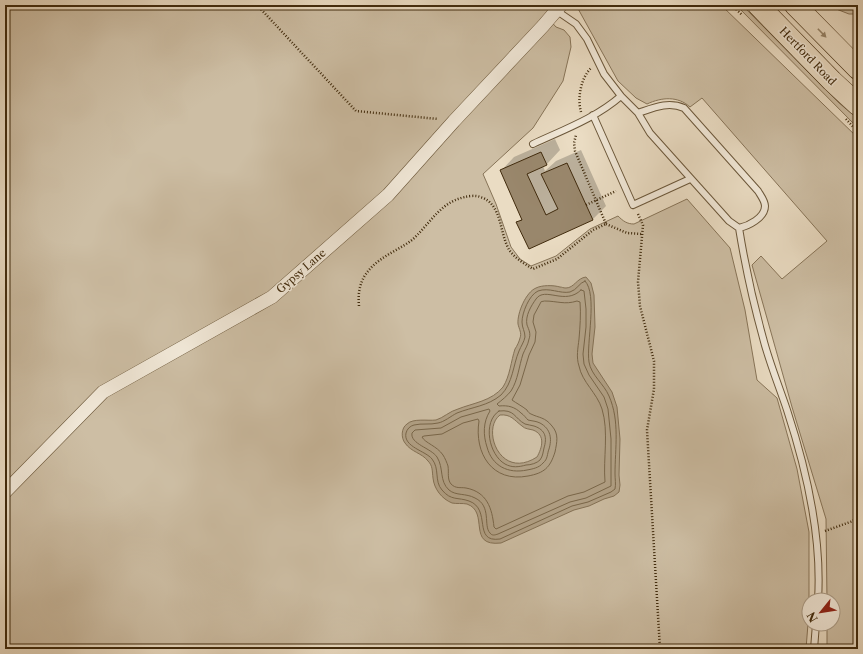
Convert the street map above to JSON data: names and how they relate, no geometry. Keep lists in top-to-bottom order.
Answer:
{
  "streets": {
    "highway": ["Hertford Road"],
    "street": ["Gypsy Lane"]
  },
  "north": "bottom left"
}
